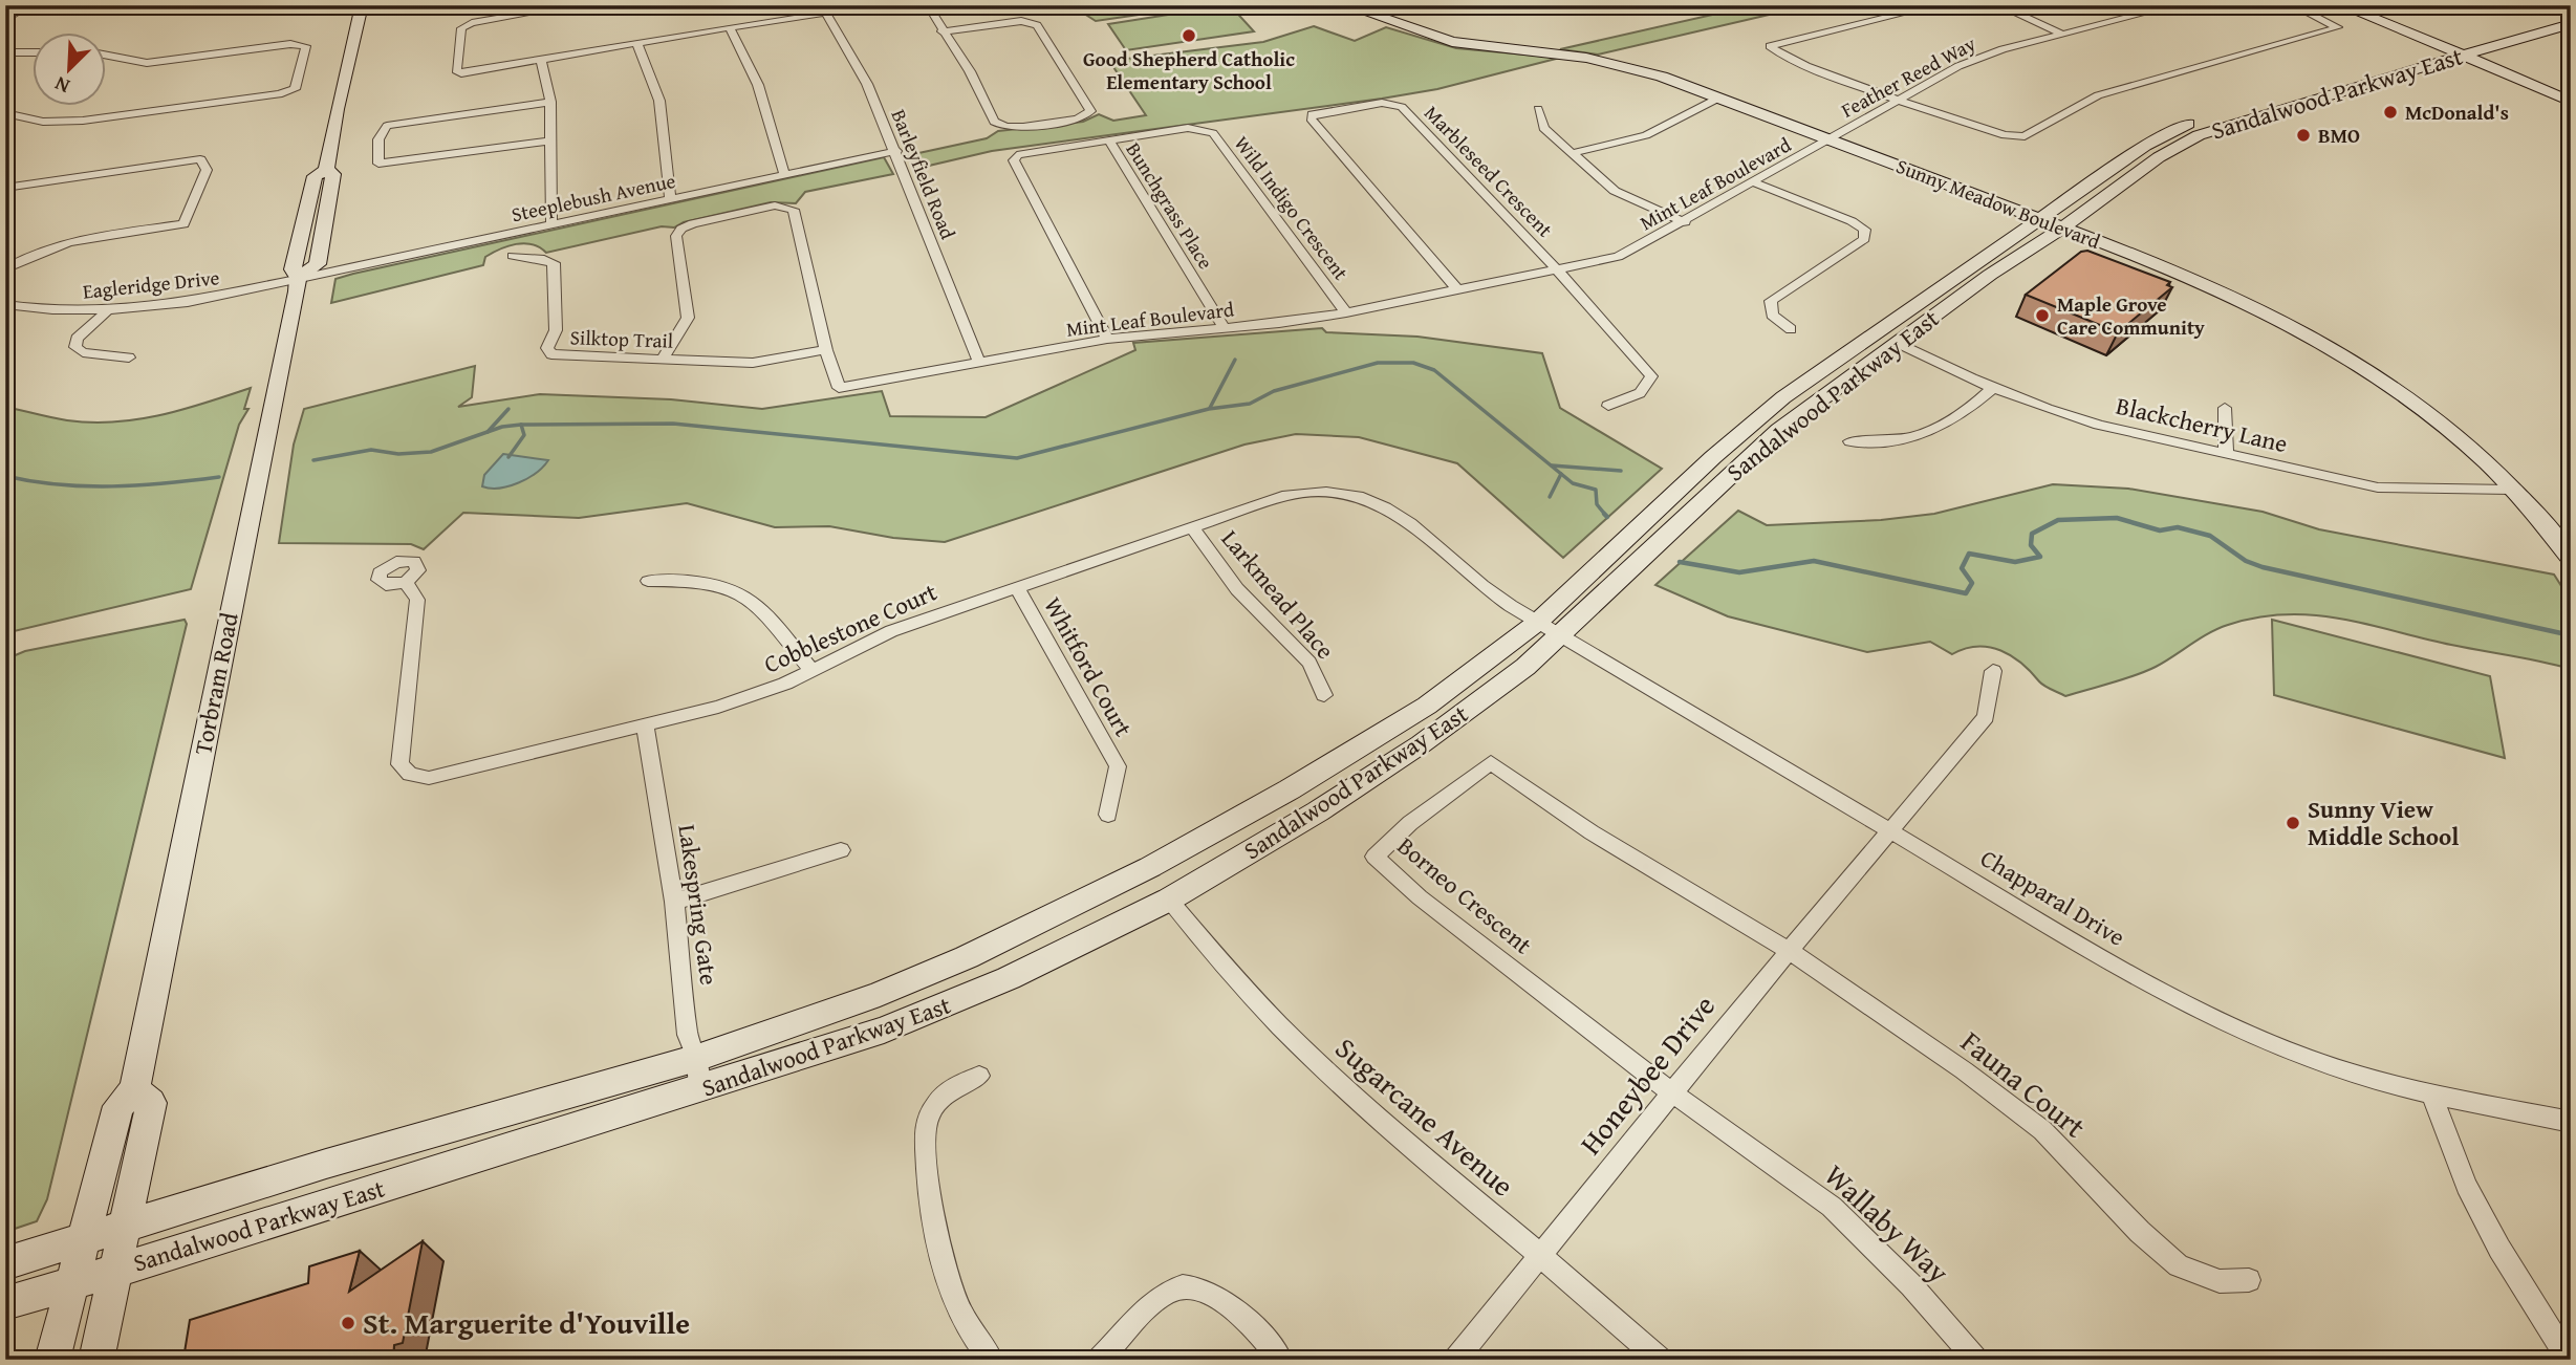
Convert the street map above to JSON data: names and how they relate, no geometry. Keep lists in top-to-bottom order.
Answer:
{
  "streets": {
    "main road": ["Sandalwood Parkway East", "Sunny Meadow Boulevard", "Torbram Road"],
    "street": [
      "Feather Reed Way",
      "Marbleseed Crescent",
      "Barleyfield Road",
      "Mint Leaf Boulevard",
      "Steeplebush Avenue",
      "Bunchgrass Place",
      "Wild Indigo Crescent",
      "Eagleridge Drive",
      "Silktop Trail",
      "Blackcherry Lane",
      "Larkmead Place",
      "Cobblestone Court",
      "Whitford Court",
      "Borneo Crescent",
      "Chapparal Drive",
      "Lakespring Gate",
      "Honeybee Drive",
      "Fauna Court",
      "Sugarcane Avenue",
      "Wallaby Way"
    ]
  },
  "crossings": [
    ["Feather Reed Way", "Mint Leaf Boulevard"],
    ["Feather Reed Way", "Sunny Meadow Boulevard"],
    ["Sandalwood Parkway East", "Sunny Meadow Boulevard"],
    ["Sandalwood Parkway East", "Blackcherry Lane"],
    ["Sandalwood Parkway East", "Cobblestone Court"],
    ["Sandalwood Parkway East", "Torbram Road"],
    ["Sandalwood Parkway East", "Chapparal Drive"],
    ["Sandalwood Parkway East", "Lakespring Gate"],
    ["Sandalwood Parkway East", "Sugarcane Avenue"],
    ["Marbleseed Crescent", "Mint Leaf Boulevard"],
    ["Barleyfield Road", "Mint Leaf Boulevard"],
    ["Barleyfield Road", "Steeplebush Avenue"],
    ["Mint Leaf Boulevard", "Sunny Meadow Boulevard"],
    ["Mint Leaf Boulevard", "Bunchgrass Place"],
    ["Mint Leaf Boulevard", "Wild Indigo Crescent"],
    ["Mint Leaf Boulevard", "Silktop Trail"],
    ["Steeplebush Avenue", "Eagleridge Drive"],
    ["Steeplebush Avenue", "Torbram Road"],
    ["Sunny Meadow Boulevard", "Blackcherry Lane"],
    ["Bunchgrass Place", "Wild Indigo Crescent"],
    ["Eagleridge Drive", "Torbram Road"],
    ["Larkmead Place", "Cobblestone Court"],
    ["Cobblestone Court", "Whitford Court"],
    ["Cobblestone Court", "Chapparal Drive"],
    ["Cobblestone Court", "Lakespring Gate"],
    ["Borneo Crescent", "Honeybee Drive"],
    ["Borneo Crescent", "Fauna Court"],
    ["Borneo Crescent", "Wallaby Way"],
    ["Chapparal Drive", "Honeybee Drive"],
    ["Honeybee Drive", "Fauna Court"],
    ["Honeybee Drive", "Sugarcane Avenue"],
    ["Honeybee Drive", "Wallaby Way"]
  ],
  "places": [
    "Good Shepherd Catholic Elementary School",
    "McDonald's",
    "BMO",
    "Maple Grove Care Community",
    "Sunny View Middle School",
    "St. Marguerite d'Youville"
  ],
  "north": "bottom left"
}
